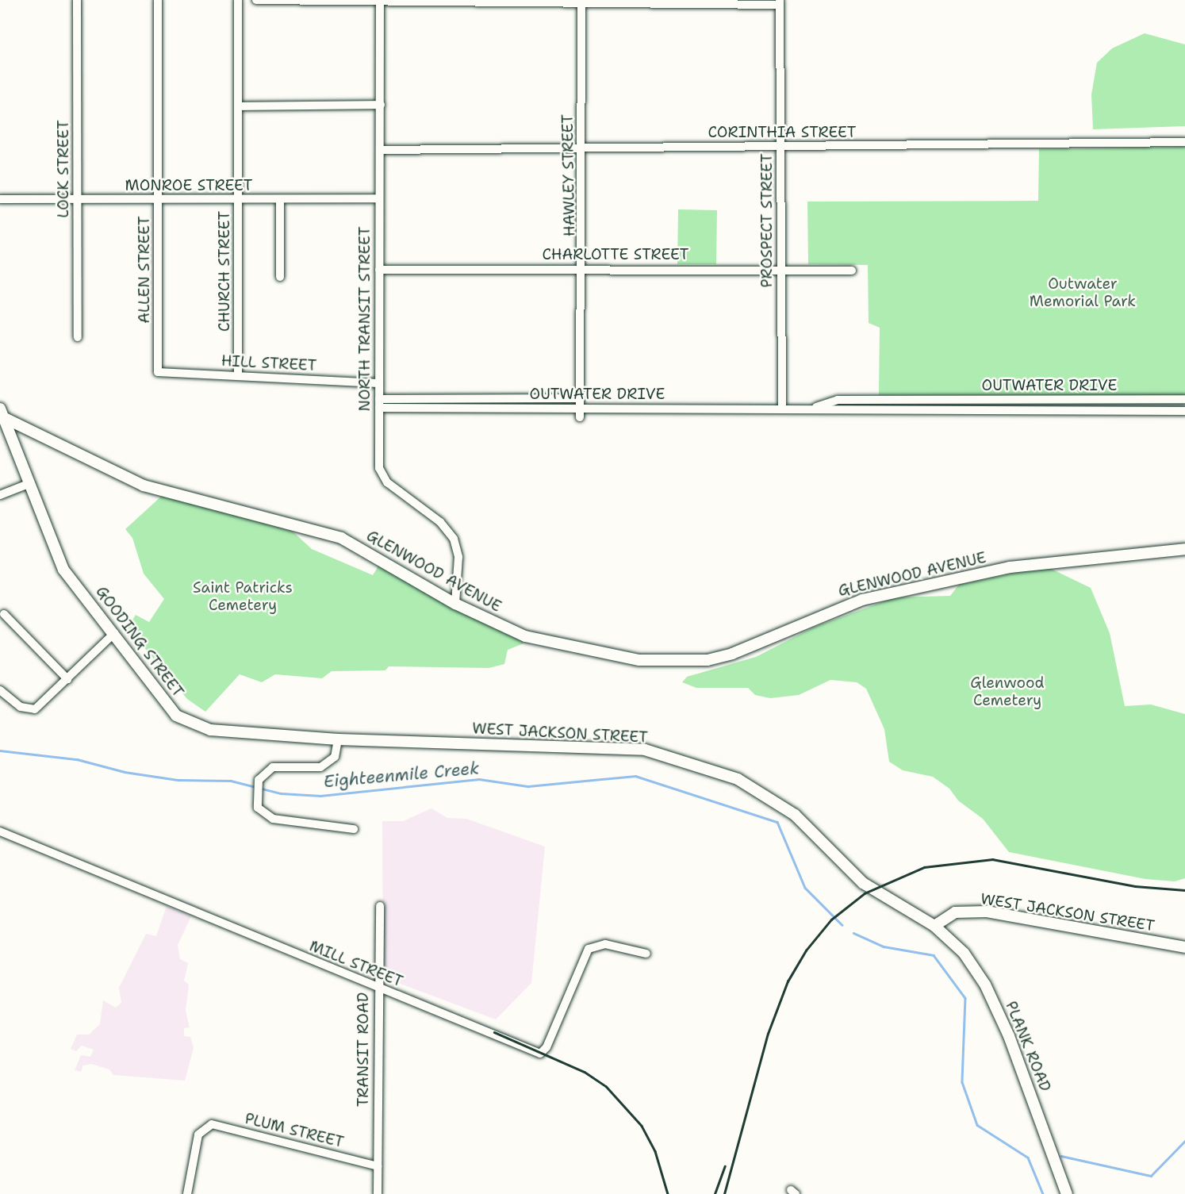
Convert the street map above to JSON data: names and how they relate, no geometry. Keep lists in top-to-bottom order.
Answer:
{
  "streets": {
    "street": [
      "CORINTHIA STREET",
      "LOCK STREET",
      "HAWLEY STREET",
      "MONROE STREET",
      "PROSPECT STREET",
      "CHARLOTTE STREET",
      "ALLEN STREET",
      "CHURCH STREET",
      "NORTH TRANSIT STREET",
      "HILL STREET",
      "OUTWATER DRIVE",
      "GLENWOOD AVENUE",
      "GOODING STREET",
      "WEST JACKSON STREET",
      "MILL STREET",
      "PLANK ROAD",
      "TRANSIT ROAD",
      "PLUM STREET"
    ]
  },
  "crossings": [
    ["CORINTHIA STREET", "HAWLEY STREET"],
    ["CORINTHIA STREET", "PROSPECT STREET"],
    ["CORINTHIA STREET", "NORTH TRANSIT STREET"],
    ["LOCK STREET", "MONROE STREET"],
    ["HAWLEY STREET", "CHARLOTTE STREET"],
    ["HAWLEY STREET", "OUTWATER DRIVE"],
    ["MONROE STREET", "ALLEN STREET"],
    ["MONROE STREET", "CHURCH STREET"],
    ["MONROE STREET", "NORTH TRANSIT STREET"],
    ["PROSPECT STREET", "CHARLOTTE STREET"],
    ["PROSPECT STREET", "OUTWATER DRIVE"],
    ["CHARLOTTE STREET", "NORTH TRANSIT STREET"],
    ["ALLEN STREET", "HILL STREET"],
    ["CHURCH STREET", "HILL STREET"],
    ["NORTH TRANSIT STREET", "HILL STREET"],
    ["NORTH TRANSIT STREET", "OUTWATER DRIVE"],
    ["NORTH TRANSIT STREET", "GLENWOOD AVENUE"],
    ["GLENWOOD AVENUE", "GOODING STREET"],
    ["GOODING STREET", "WEST JACKSON STREET"],
    ["WEST JACKSON STREET", "PLANK ROAD"],
    ["MILL STREET", "TRANSIT ROAD"],
    ["TRANSIT ROAD", "PLUM STREET"]
  ],
  "water": ["Eighteenmile Creek"],
  "parks": ["Outwater Memorial Park", "Saint Patricks Cemetery", "Glenwood Cemetery"]
}
